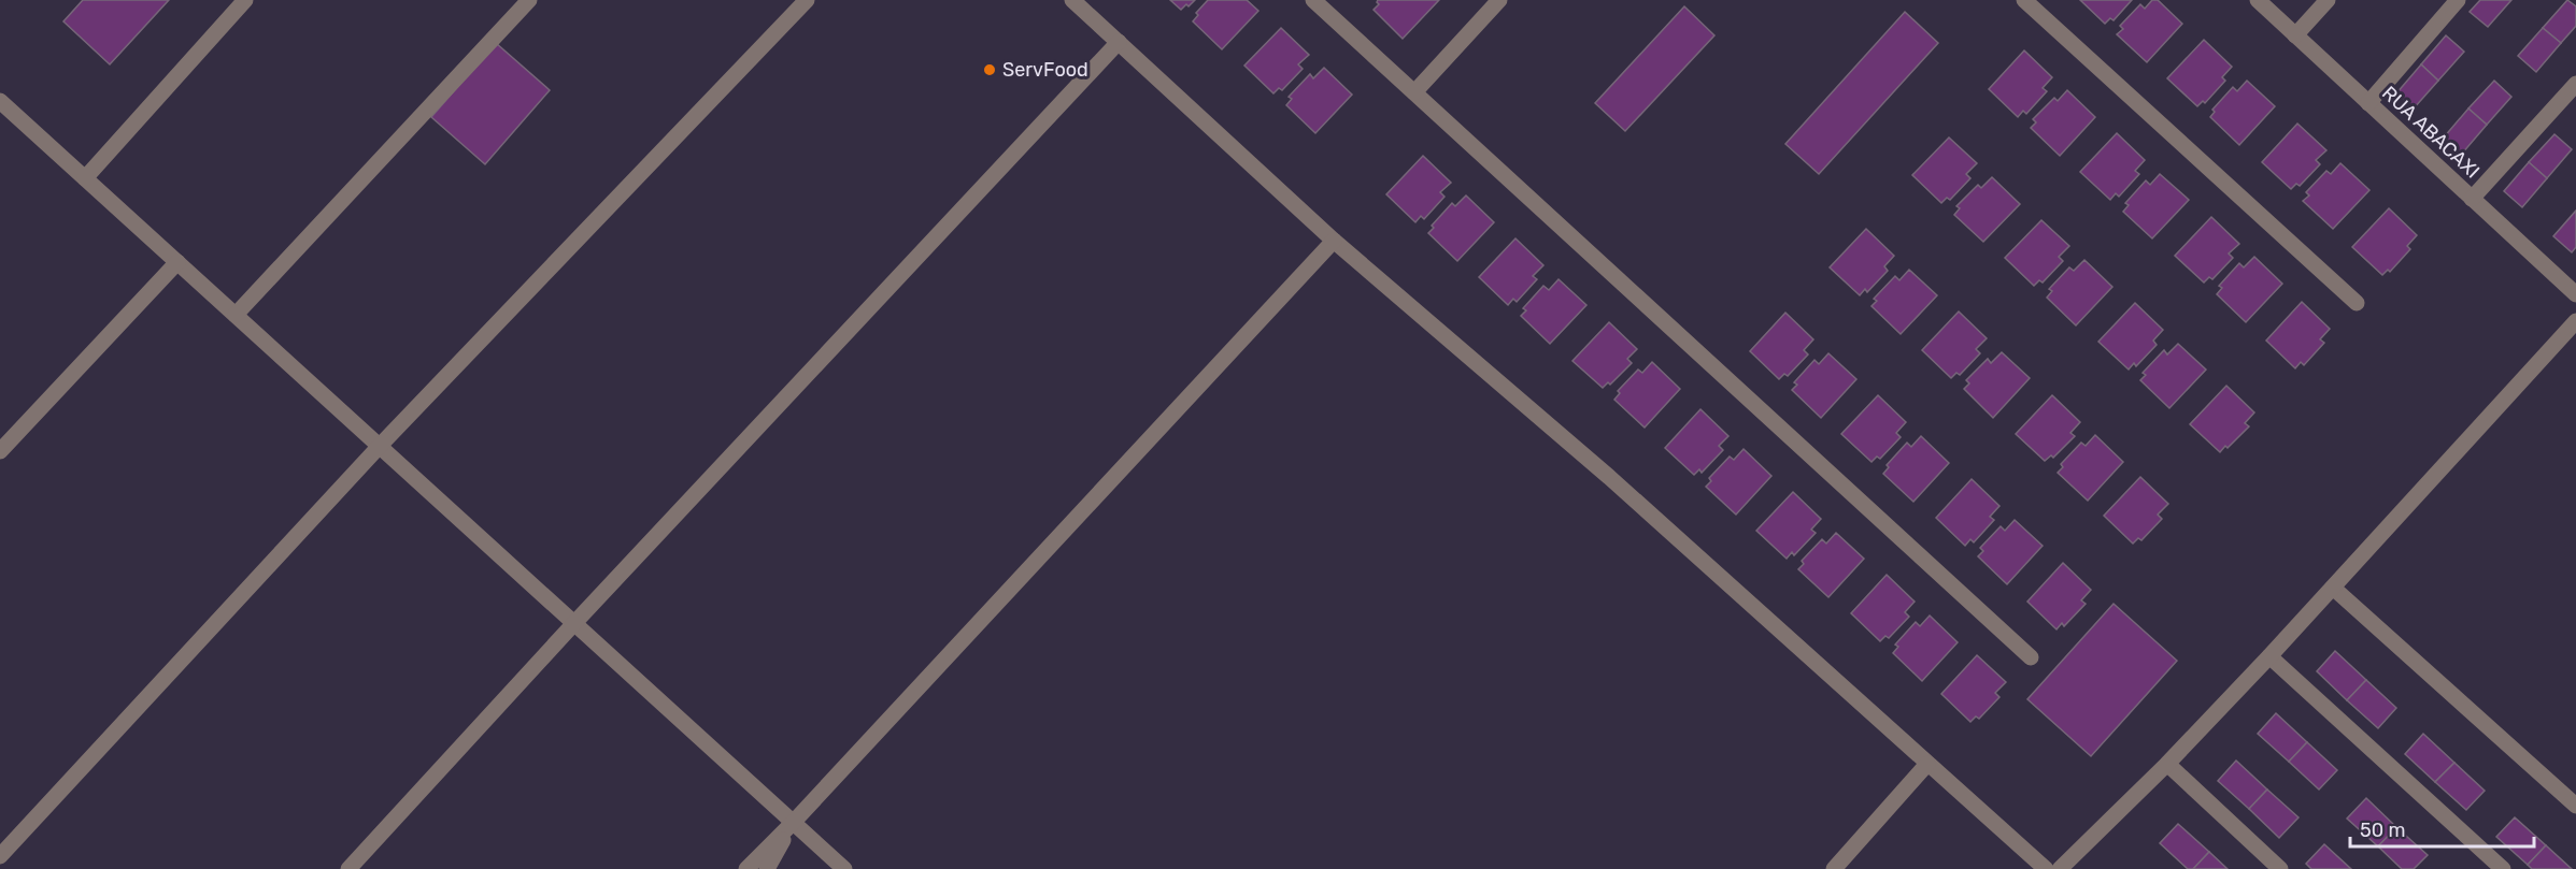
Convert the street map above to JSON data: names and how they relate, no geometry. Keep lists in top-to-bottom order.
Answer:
{
  "streets": {
    "street": ["RUA ABACAXI"]
  },
  "places": ["ServFood"],
  "scale_bar": "50 m"
}
